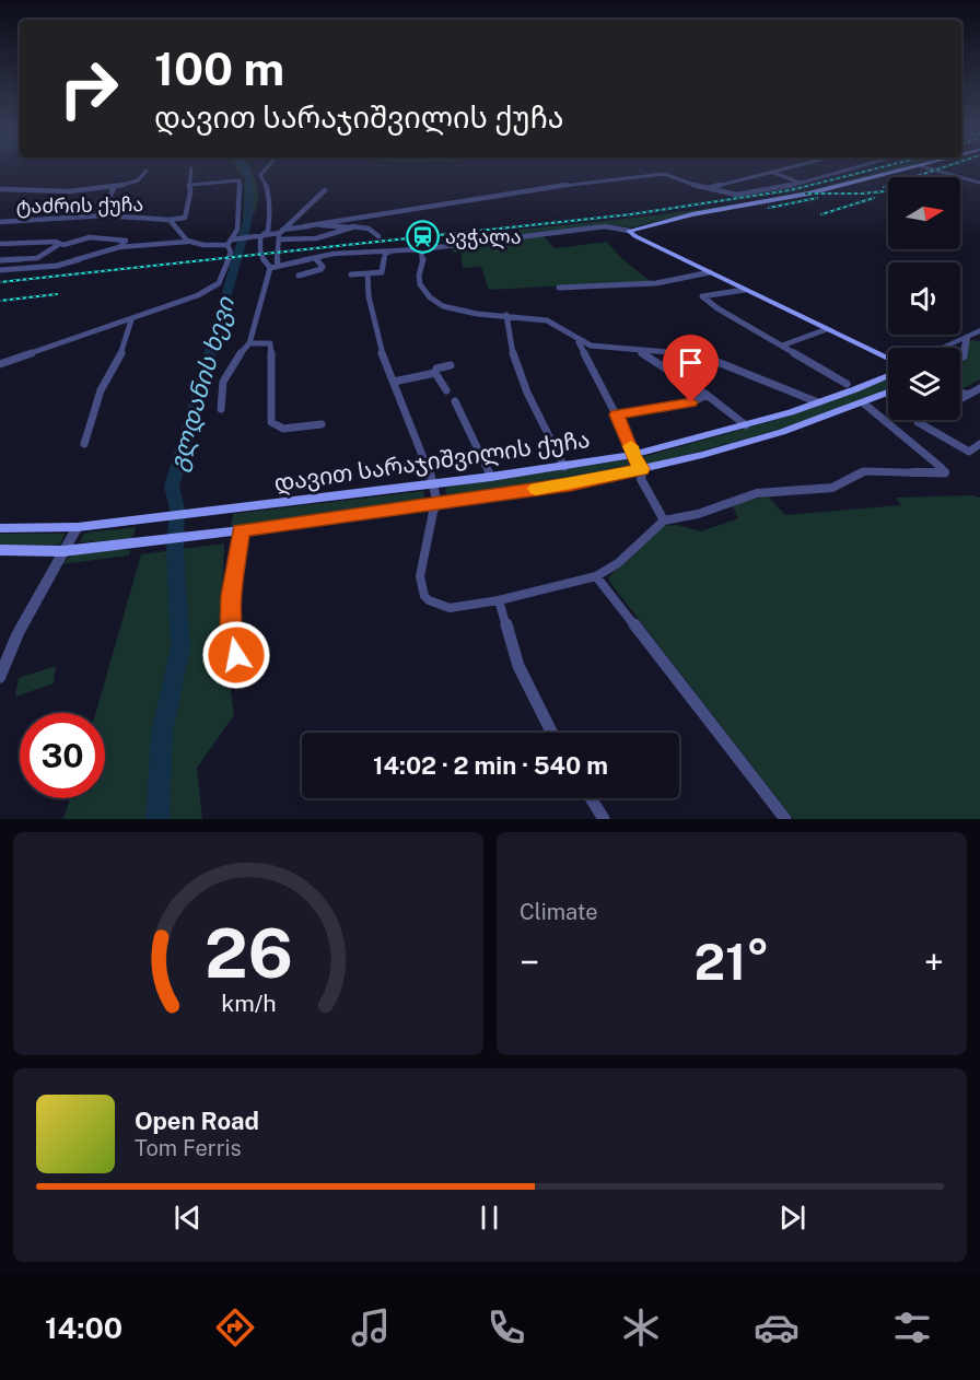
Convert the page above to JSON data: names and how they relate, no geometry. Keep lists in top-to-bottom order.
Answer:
{
  "streets": {
    "main road": ["დავით სარაჯიშვილის ქუჩა"],
    "street": ["ტაძრის ქუჩა"]
  },
  "water": ["გლდანის ხევი"],
  "places": {
    "station": ["ავჭალა"]
  },
  "north": "right",
  "page": {
    "turn": ["100 m", "დავით სარაჯიშვილის ქუჩა"],
    "limit": "30",
    "trip": "14:02 · 2 min · 540 m",
    "tile": "Climate",
    "heat": ["−", "21°", "+"],
    "song": ["Open Road", "Tom Ferris"],
    "tabs": "14:00",
    "gauge": ["26", "km/h"]
  }
}
